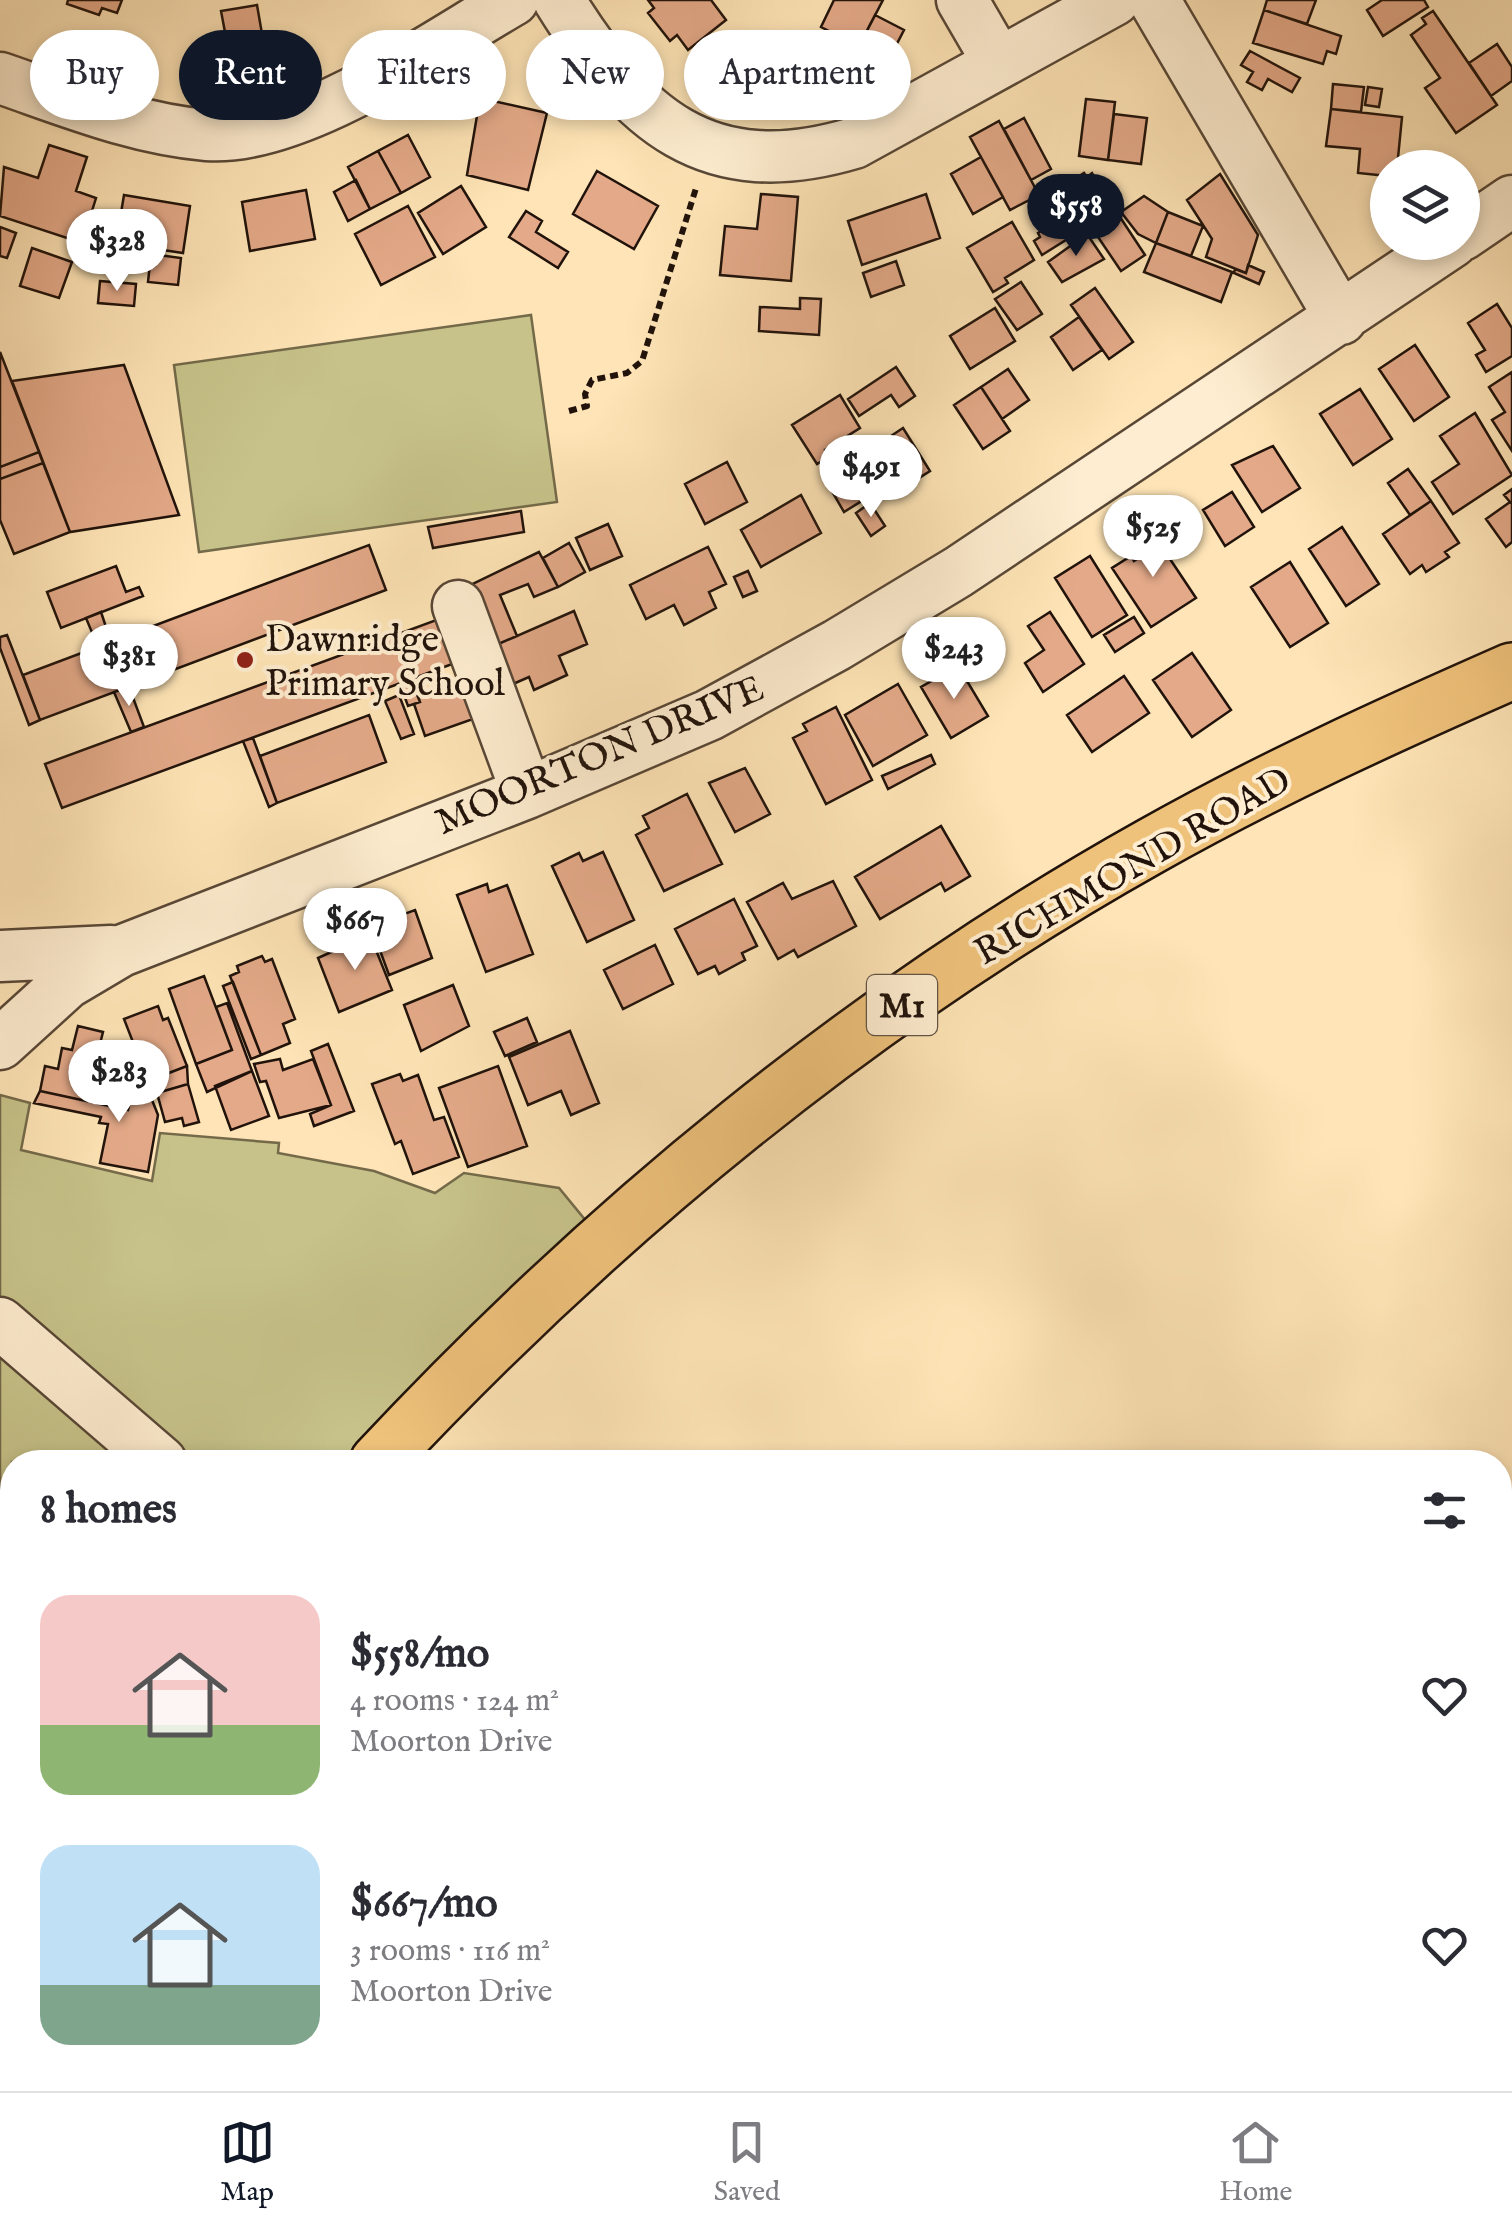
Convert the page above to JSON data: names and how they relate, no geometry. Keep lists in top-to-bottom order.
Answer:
{
  "streets": {
    "highway": ["RICHMOND ROAD", "M1"],
    "street": ["MOORTON DRIVE"]
  },
  "places": ["Dawnridge Primary School"],
  "page": {
    "chip": [
      "Buy",
      "Rent",
      "Filters",
      "New",
      "Apartment"
    ],
    "price": [
      "$558",
      "$328",
      "$491",
      "$525",
      "$243",
      "$381",
      "$667",
      "$283"
    ],
    "heading": "8 homes",
    "list": [
      {
        "name": "$558/mo",
        "note": "4 rooms · 124 m² · Moorton Drive"
      },
      {
        "name": "$667/mo",
        "note": "3 rooms · 116 m² · Moorton Drive"
      }
    ],
    "tabs": ["Map", "Saved", "Home"]
  }
}
